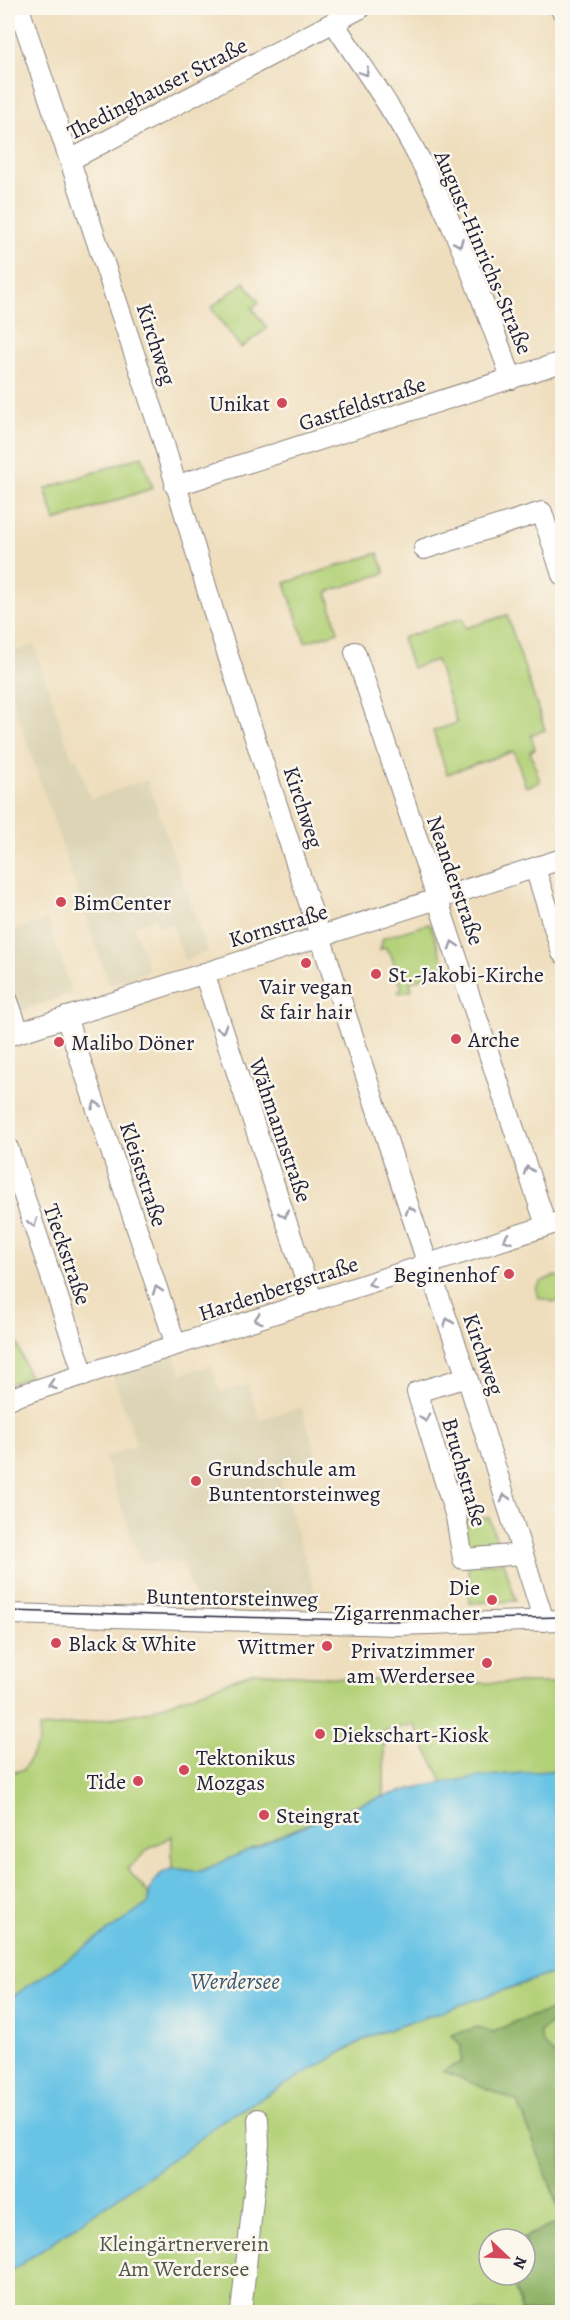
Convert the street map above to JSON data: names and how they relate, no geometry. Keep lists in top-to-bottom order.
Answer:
{
  "streets": {
    "street": [
      "Thedinghauser Straße",
      "August-Hinrichs-Straße",
      "Kirchweg",
      "Gastfeldstraße",
      "Neanderstraße",
      "Kornstraße",
      "Wähmannstraße",
      "Kleiststraße",
      "Tieckstraße",
      "Hardenbergstraße",
      "Bruchstraße",
      "Buntentorsteinweg"
    ]
  },
  "crossings": [
    ["Thedinghauser Straße", "August-Hinrichs-Straße"],
    ["Thedinghauser Straße", "Kirchweg"],
    ["August-Hinrichs-Straße", "Gastfeldstraße"],
    ["Kirchweg", "Gastfeldstraße"],
    ["Kirchweg", "Kornstraße"],
    ["Kirchweg", "Hardenbergstraße"],
    ["Kirchweg", "Bruchstraße"],
    ["Kirchweg", "Buntentorsteinweg"],
    ["Neanderstraße", "Kornstraße"],
    ["Neanderstraße", "Hardenbergstraße"],
    ["Kornstraße", "Wähmannstraße"],
    ["Kornstraße", "Kleiststraße"],
    ["Wähmannstraße", "Hardenbergstraße"],
    ["Kleiststraße", "Hardenbergstraße"],
    ["Tieckstraße", "Hardenbergstraße"]
  ],
  "one_way": [
    "August-Hinrichs-Straße",
    "Kirchweg",
    "Neanderstraße",
    "Wähmannstraße",
    "Kleiststraße",
    "Tieckstraße",
    "Hardenbergstraße"
  ],
  "water": ["Werdersee"],
  "parks": ["Kleingärtnerverein Am Werdersee"],
  "places": [
    "Unikat",
    "BimCenter",
    "Vair vegan & fair hair",
    "St.-Jakobi-Kirche",
    "Arche",
    "Malibo Döner",
    "Beginenhof",
    "Grundschule am Buntentorsteinweg",
    "Die Zigarrenmacher",
    "Black & White",
    "Wittmer",
    "Privatzimmer am Werdersee",
    "Diekschart-Kiosk",
    "Tektonikus Mozgas",
    "Tide",
    "Steingrat"
  ],
  "north": "bottom right"
}
